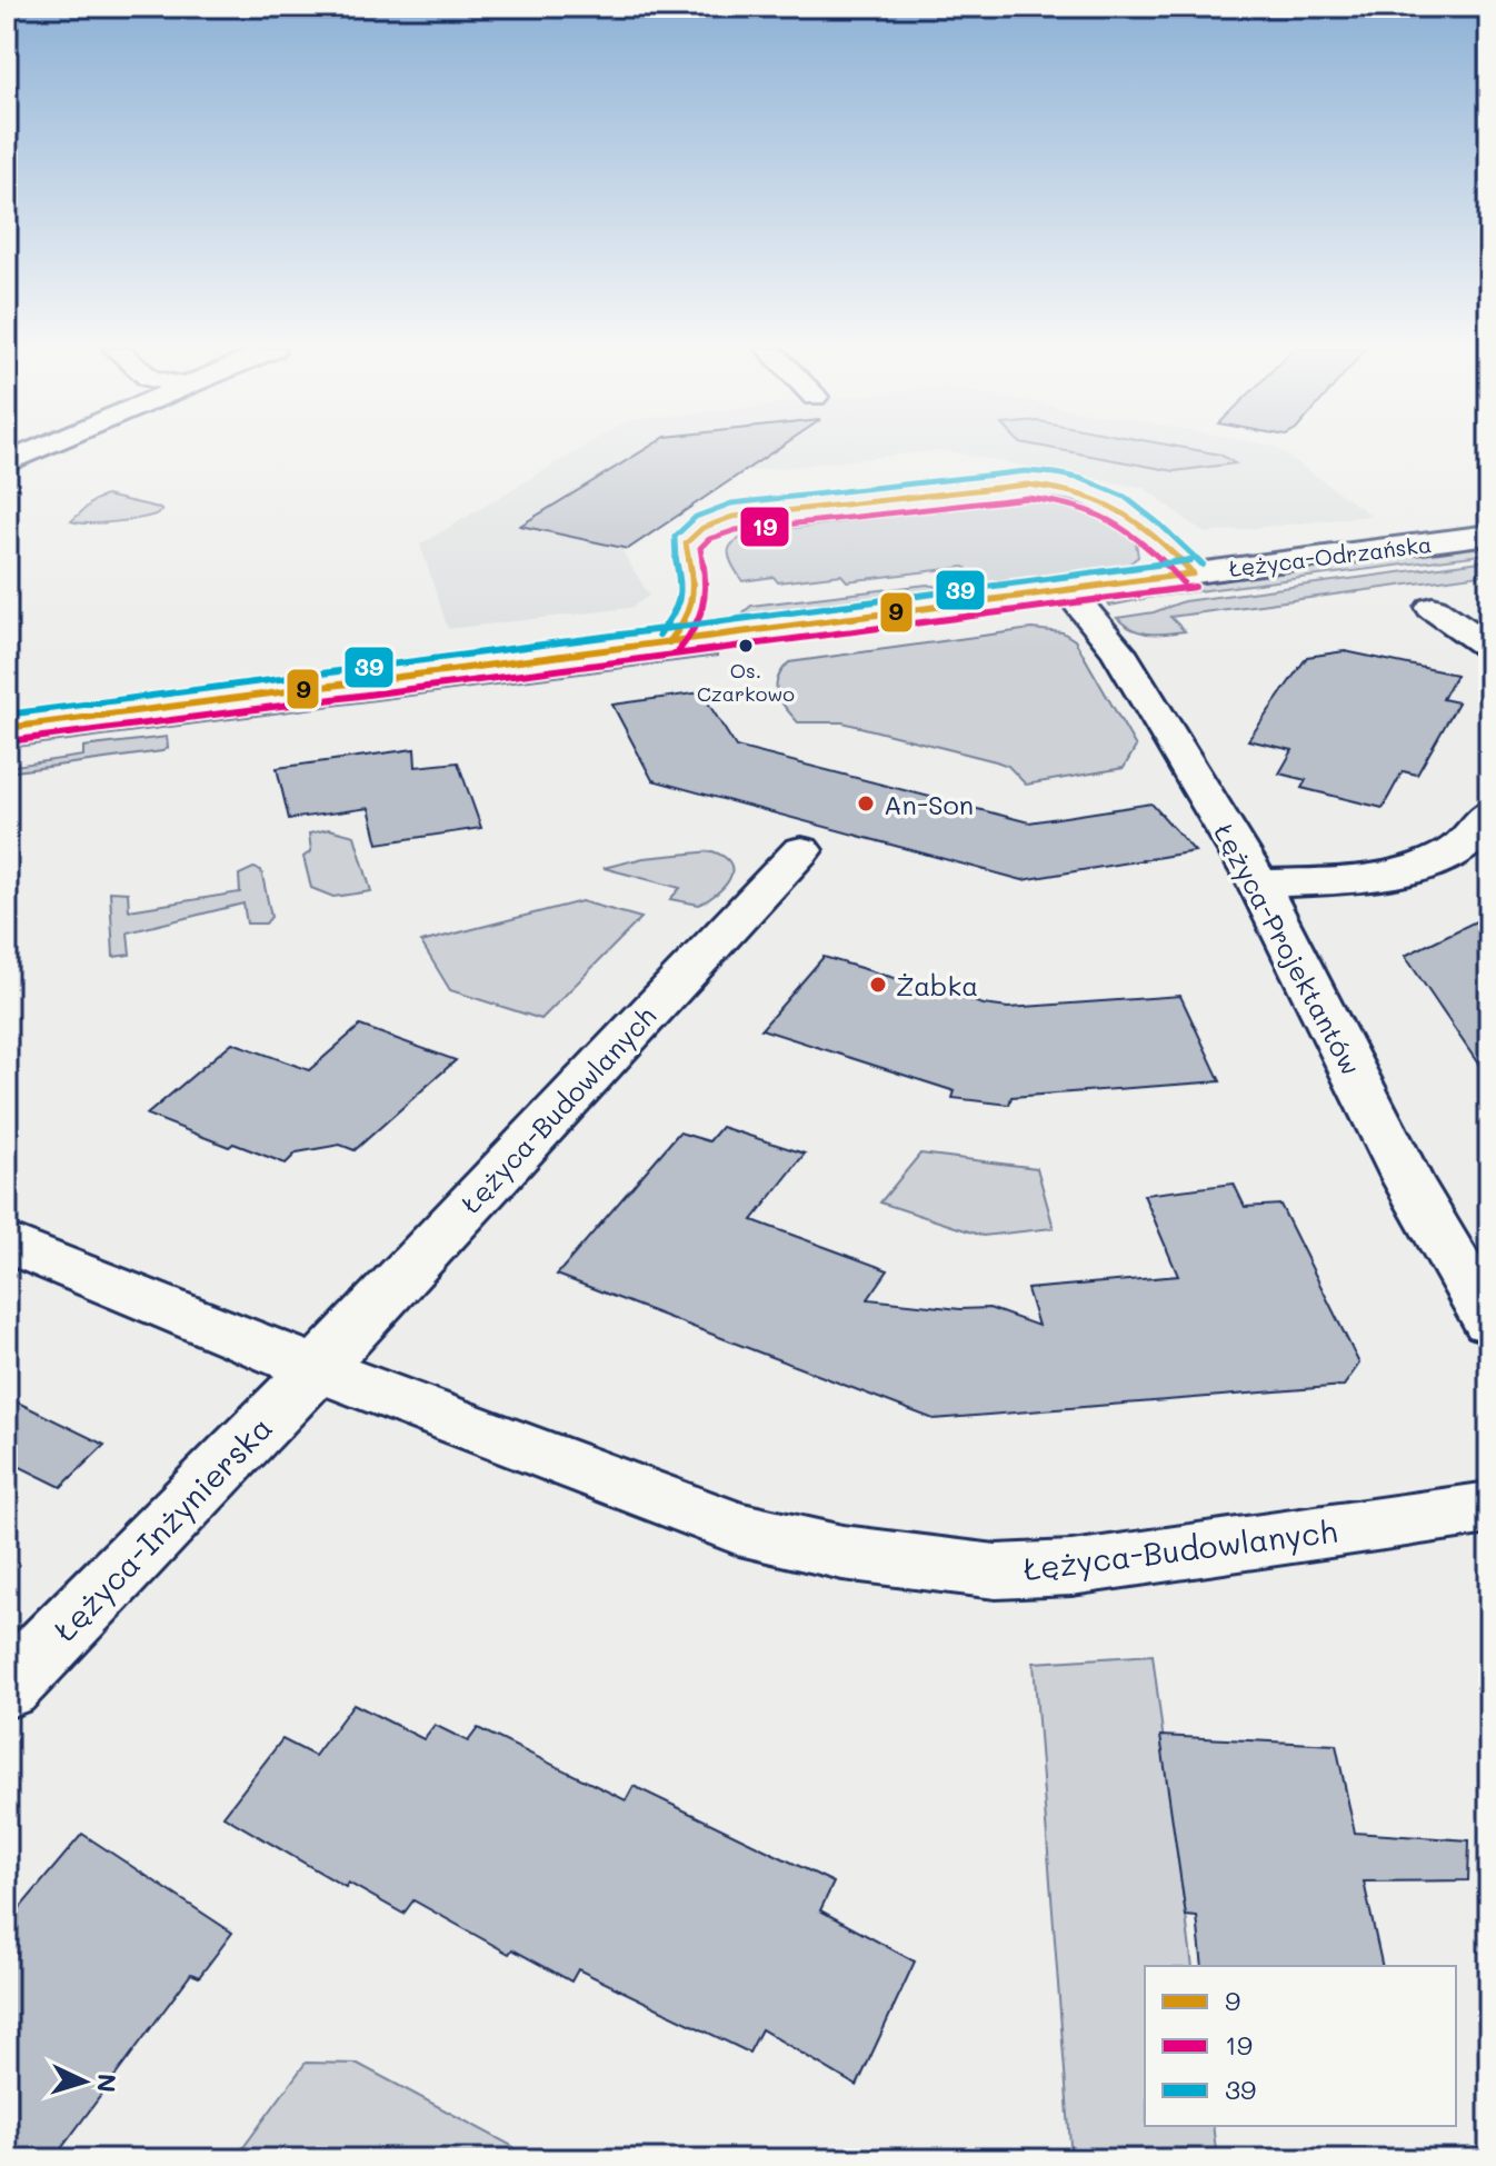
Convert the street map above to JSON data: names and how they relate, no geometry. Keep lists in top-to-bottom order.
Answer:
{
  "streets": {
    "street": [
      "Łężyca-Odrzańska",
      "Łężyca-Projektantów",
      "Łężyca-Budowlanych",
      "Łężyca-Inżynierska"
    ]
  },
  "crossings": [
    ["Łężyca-Odrzańska", "Łężyca-Projektantów"],
    ["Łężyca-Budowlanych", "Łężyca-Inżynierska"]
  ],
  "places": ["Os. Czarkowo", "An-Son", "Żabka"],
  "lines": ["transit line 39", "transit line 9", "transit line 19"],
  "legend": ["9", "19", "39"],
  "north": "right"
}
